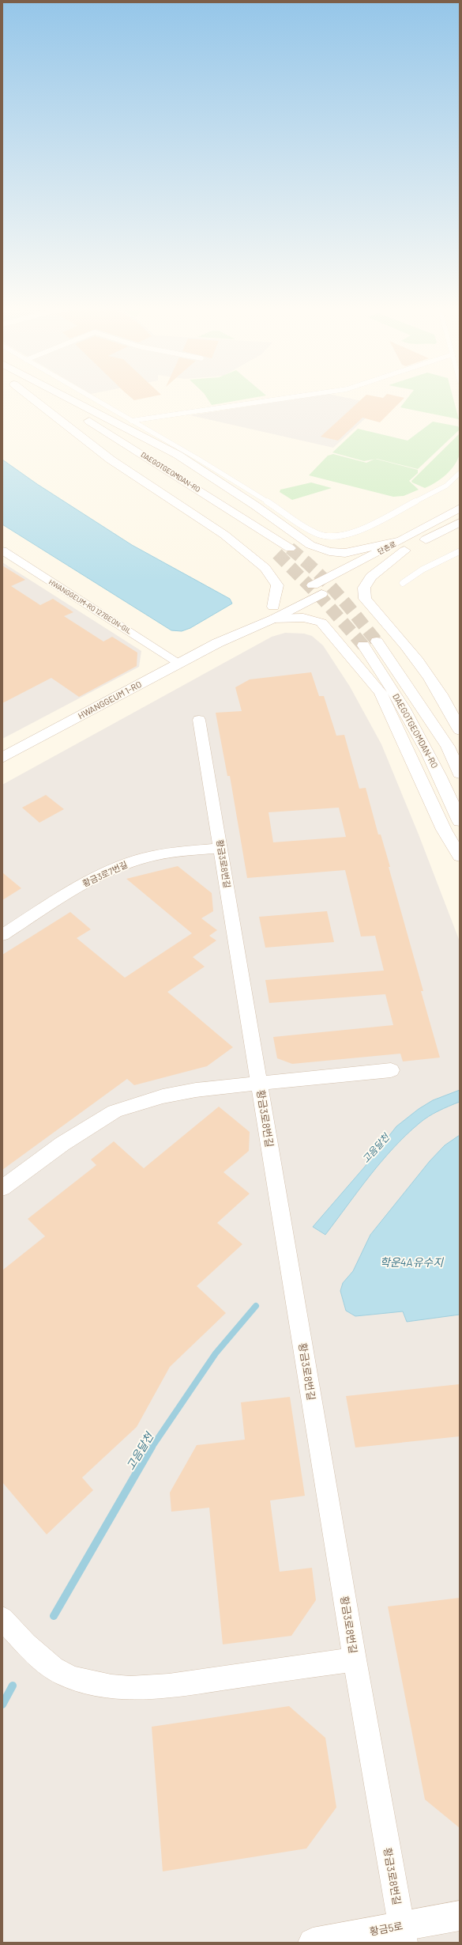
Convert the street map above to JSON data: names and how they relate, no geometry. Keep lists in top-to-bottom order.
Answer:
{
  "streets": {
    "main road": [
      "DAEGOTGEOMDAN-RO",
      "단촌로",
      "HWANGGEUM 1-RO",
      "황금5로"
    ],
    "street": ["HWANGGEUM-RO 127BEON-GIL", "황금3로8번길", "황금3로7번길"]
  },
  "crossings": [
    ["DAEGOTGEOMDAN-RO", "HWANGGEUM 1-RO"],
    ["단촌로", "HWANGGEUM 1-RO"],
    ["HWANGGEUM-RO 127BEON-GIL", "HWANGGEUM 1-RO"],
    ["황금3로8번길", "황금3로7번길"],
    ["황금3로8번길", "황금5로"]
  ],
  "water": ["고음달천", "학운4A유수지"]
}
